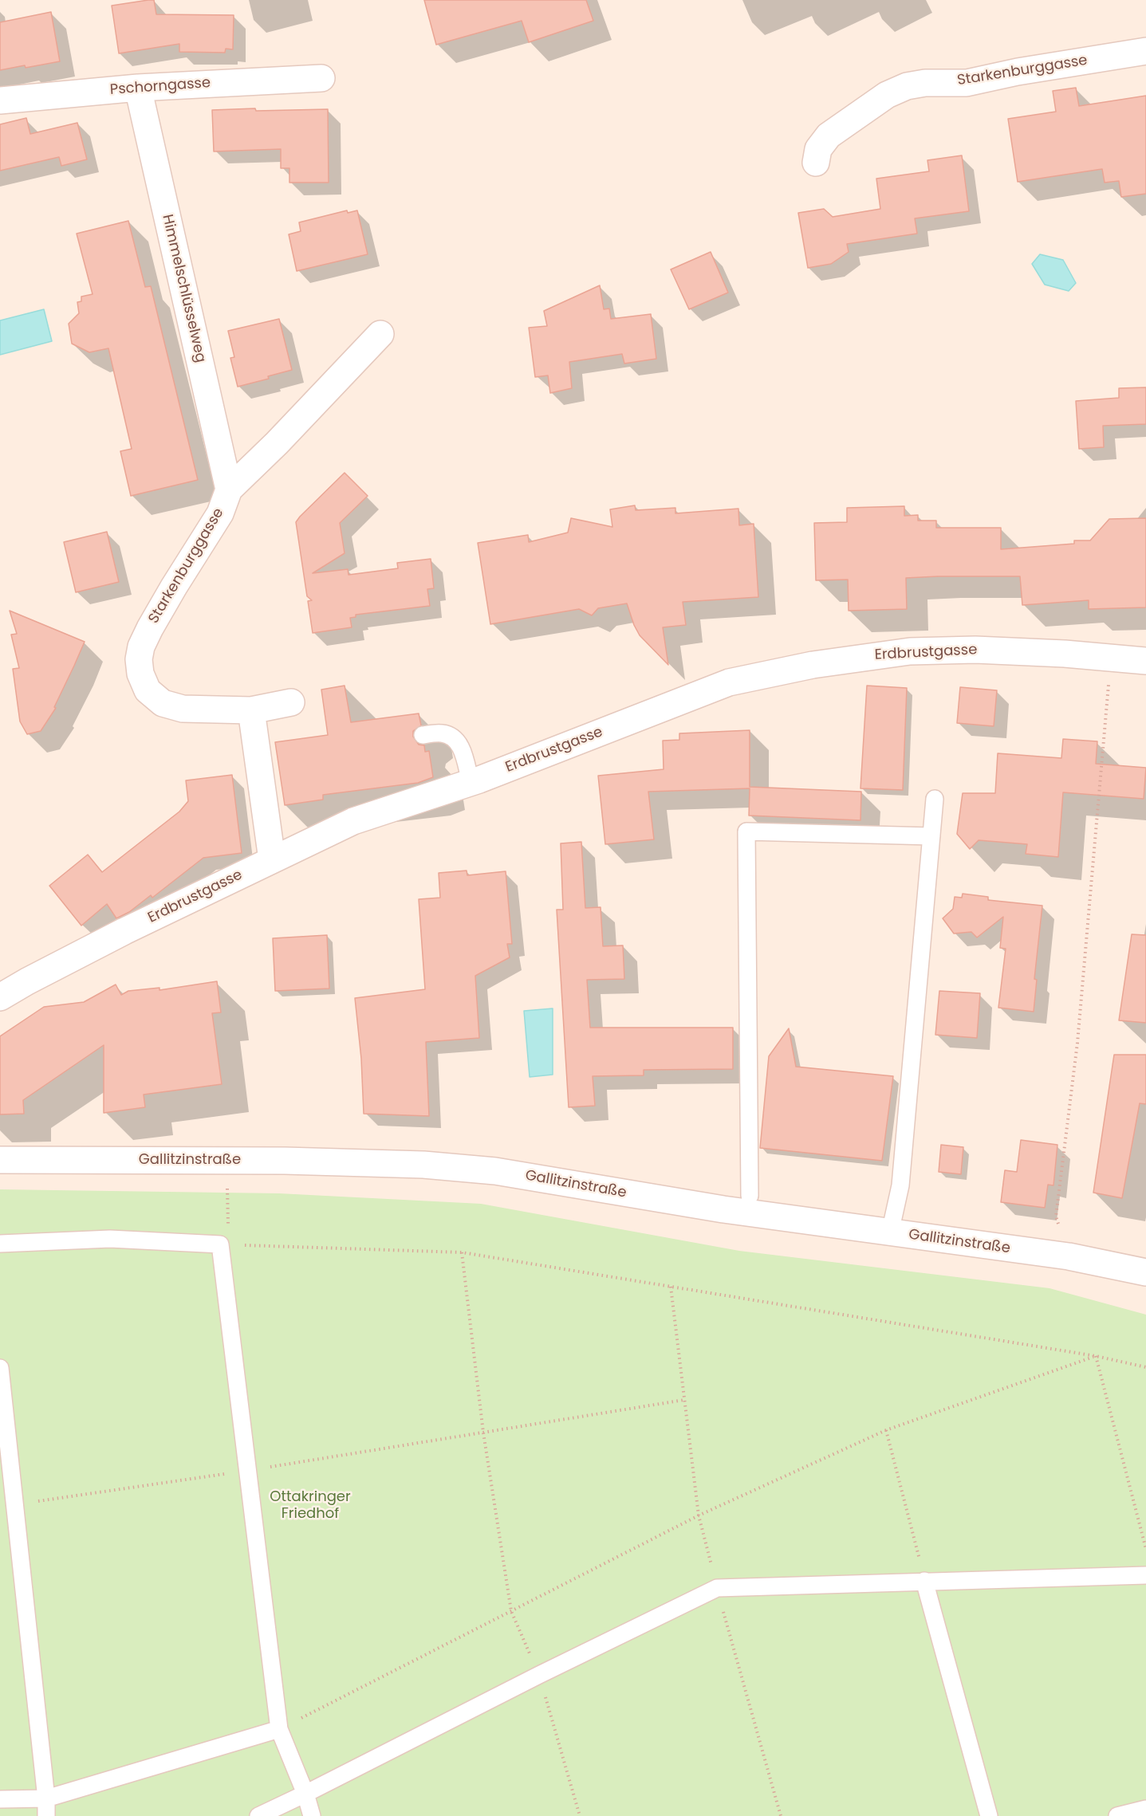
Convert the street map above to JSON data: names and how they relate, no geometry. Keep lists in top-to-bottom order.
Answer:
{
  "streets": {
    "street": [
      "Starkenburggasse",
      "Pschorngasse",
      "Himmelschlüsselweg",
      "Erdbrustgasse",
      "Gallitzinstraße"
    ]
  },
  "crossings": [
    ["Starkenburggasse", "Himmelschlüsselweg"],
    ["Pschorngasse", "Himmelschlüsselweg"]
  ],
  "parks": ["Ottakringer Friedhof"]
}
